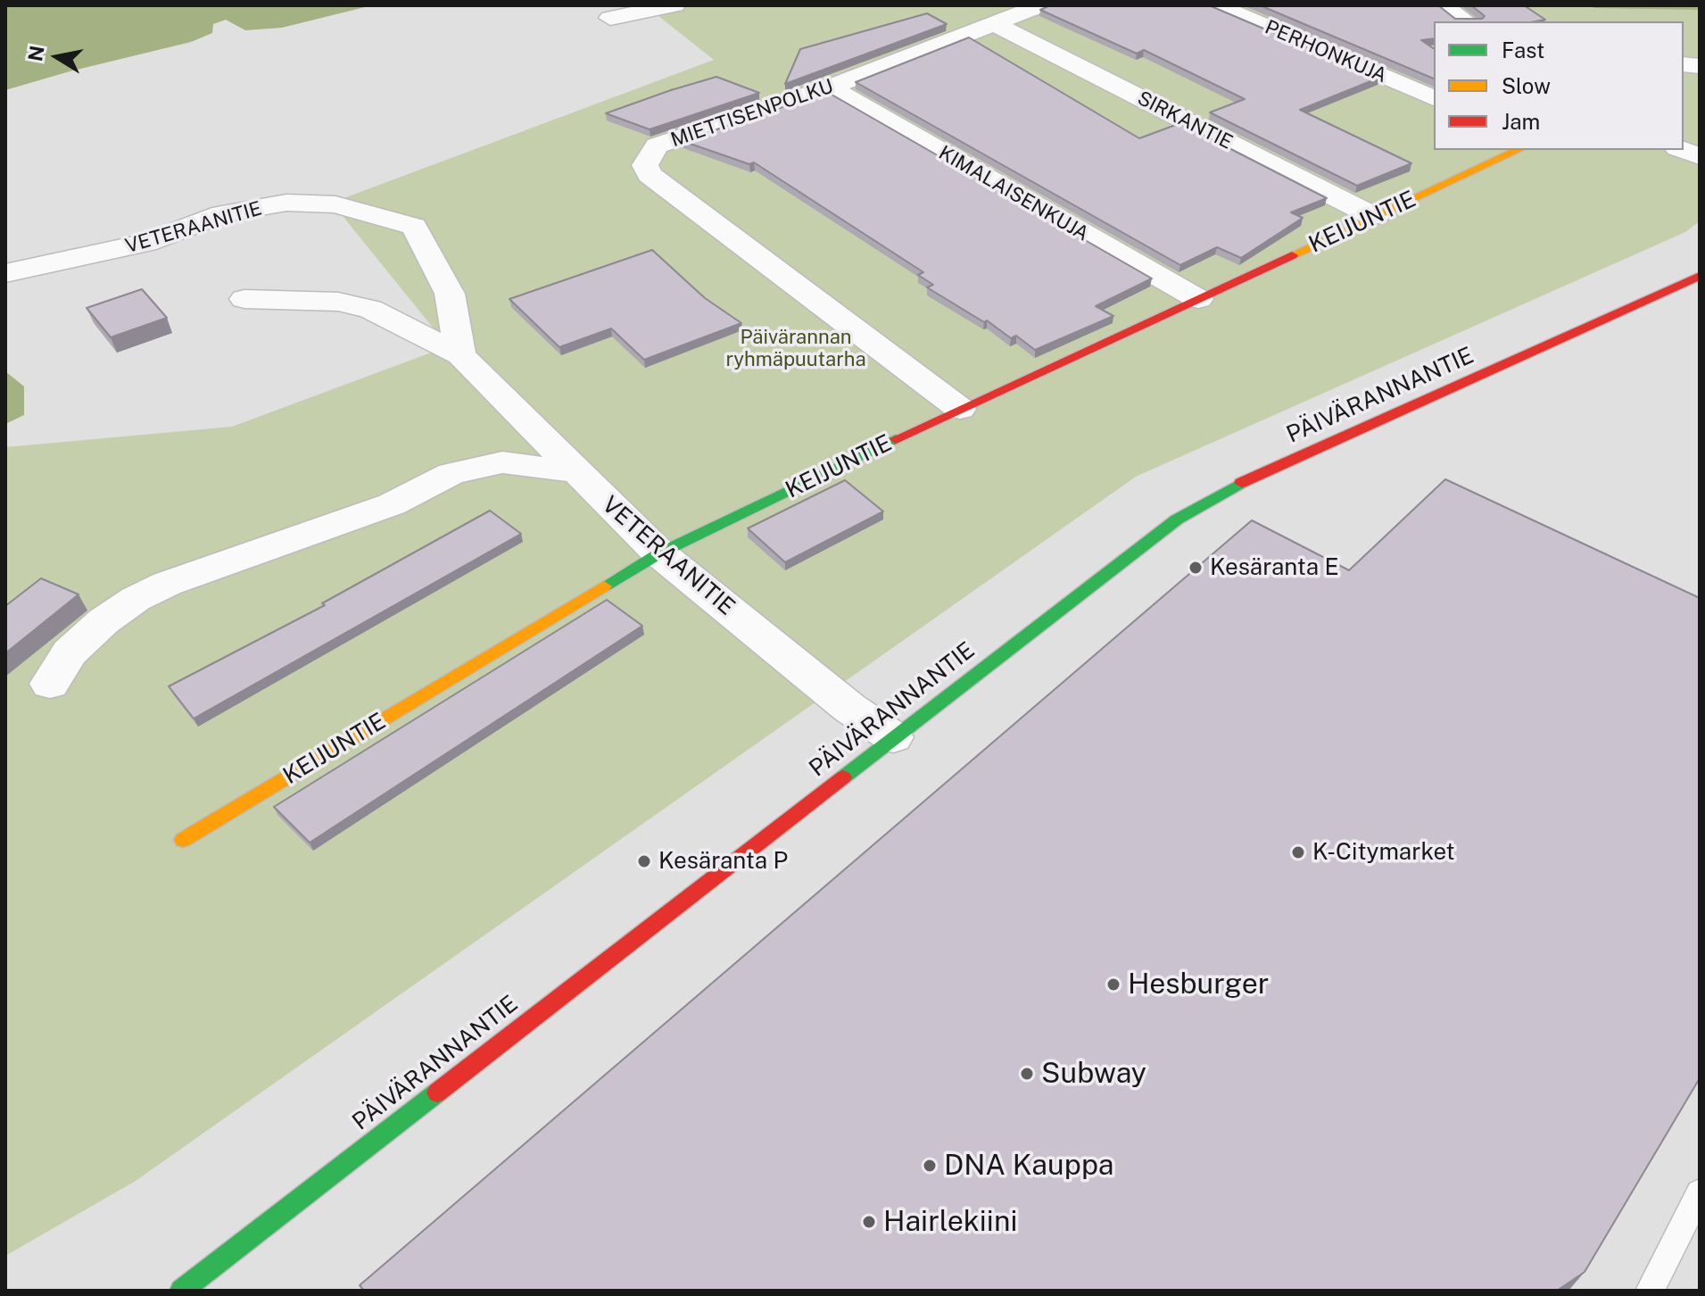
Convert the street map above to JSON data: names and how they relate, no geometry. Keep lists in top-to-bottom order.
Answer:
{
  "streets": {
    "street": [
      "PERHONKUJA",
      "MIETTISENPOLKU",
      "SIRKANTIE",
      "KIMALAISENKUJA",
      "KEIJUNTIE",
      "VETERAANITIE",
      "PÄIVÄRANNANTIE"
    ]
  },
  "crossings": [
    ["MIETTISENPOLKU", "SIRKANTIE"],
    ["MIETTISENPOLKU", "KIMALAISENKUJA"],
    ["MIETTISENPOLKU", "KEIJUNTIE"],
    ["SIRKANTIE", "KEIJUNTIE"],
    ["KIMALAISENKUJA", "KEIJUNTIE"],
    ["KEIJUNTIE", "VETERAANITIE"],
    ["VETERAANITIE", "PÄIVÄRANNANTIE"]
  ],
  "parks": ["Päivärannan ryhmäpuutarha"],
  "places": [
    "Kesäranta E",
    "K-Citymarket",
    "Kesäranta P",
    "Hesburger",
    "Subway",
    "DNA Kauppa",
    "Hairlekiini"
  ],
  "legend": ["Fast", "Slow", "Jam"],
  "north": "left"
}
